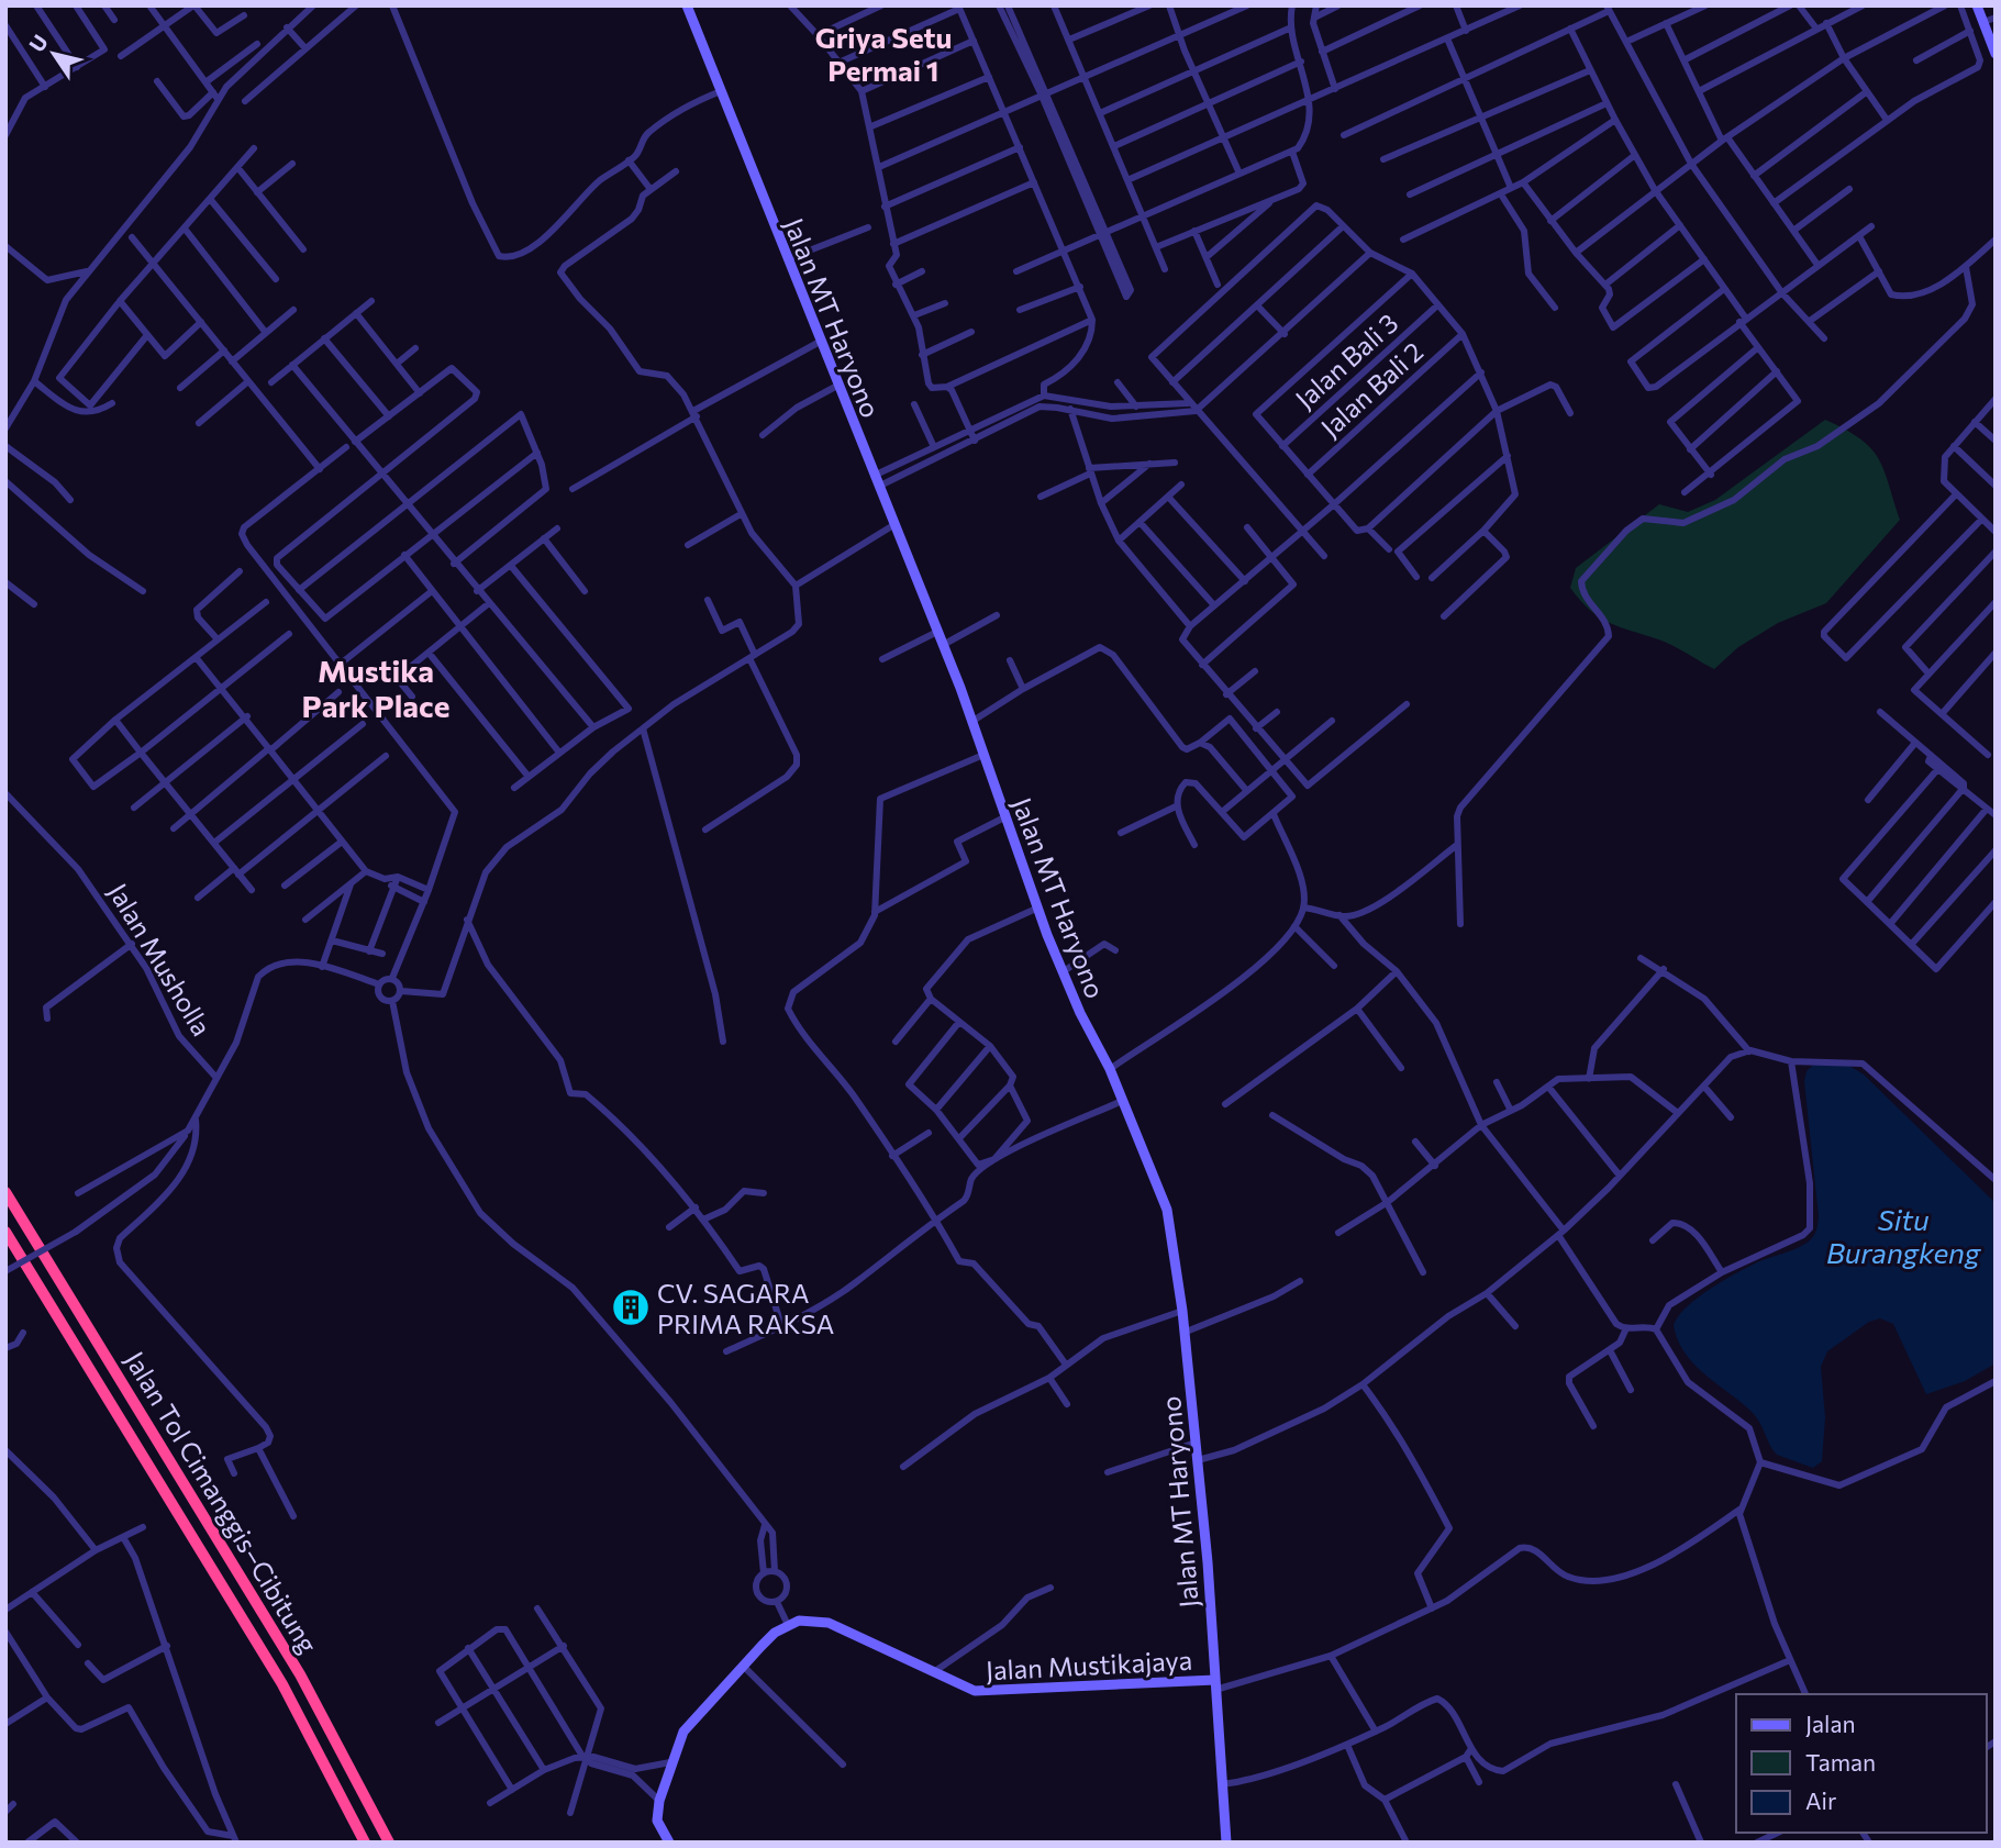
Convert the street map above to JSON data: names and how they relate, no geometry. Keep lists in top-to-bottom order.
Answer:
{
  "streets": {
    "highway": ["Jalan Tol Cimanggis–Cibitung"],
    "main road": ["Jalan MT Haryono", "Jalan Mustikajaya"],
    "street": ["Jalan Bali 3", "Jalan Bali 2", "Jalan Musholla"]
  },
  "crossings": [
    ["Jalan MT Haryono", "Jalan Mustikajaya"]
  ],
  "districts": ["Griya Setu Permai 1", "Mustika Park Place"],
  "water": ["Situ Burangkeng"],
  "places": {
    "building": ["CV. SAGARA PRIMA RAKSA"]
  },
  "legend": ["Jalan", "Taman", "Air"],
  "north": "top left"
}
